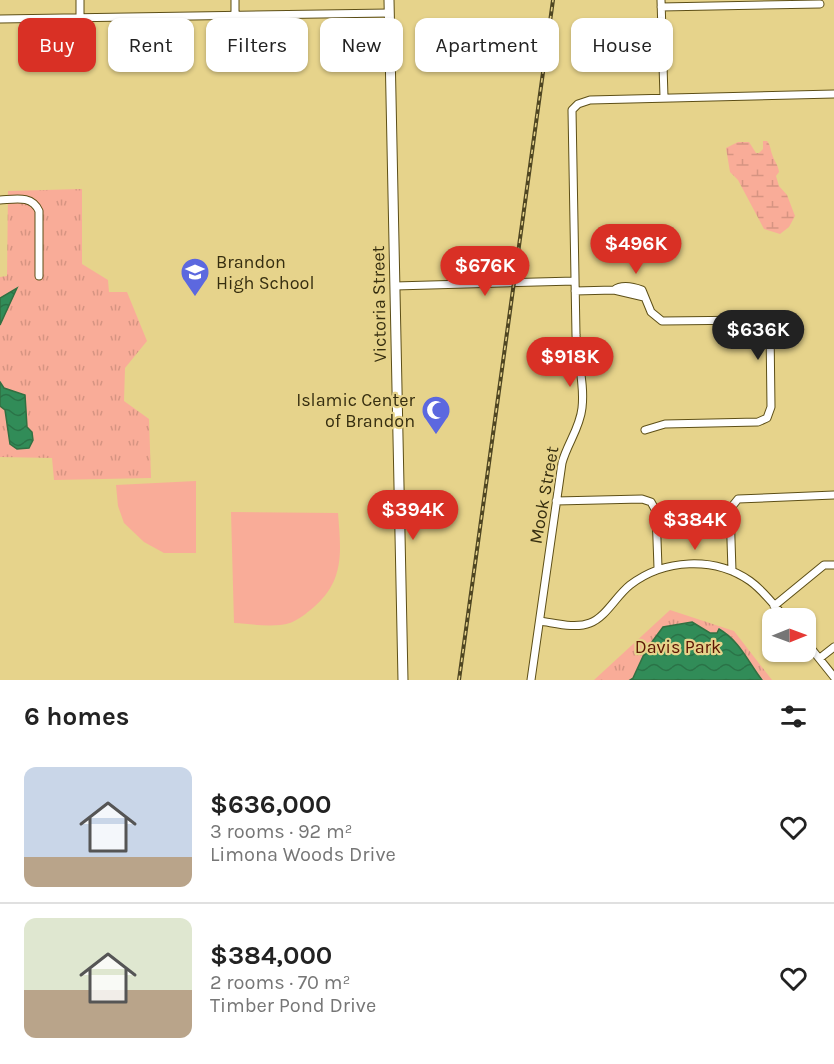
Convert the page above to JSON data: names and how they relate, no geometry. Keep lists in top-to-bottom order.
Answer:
{
  "streets": {
    "street": ["Victoria Street", "Mook Street"]
  },
  "parks": ["Davis Park"],
  "places": {
    "school or university": ["Brandon High School"],
    "mosque": ["Islamic Center of Brandon"]
  },
  "north": "right",
  "page": {
    "chip": [
      "Buy",
      "Rent",
      "Filters",
      "New",
      "Apartment",
      "House"
    ],
    "price": [
      "$496K",
      "$676K",
      "$636K",
      "$918K",
      "$394K",
      "$384K"
    ],
    "heading": "6 homes",
    "list": [
      {
        "name": "$636,000",
        "note": "3 rooms · 92 m² · Limona Woods Drive"
      },
      {
        "name": "$384,000",
        "note": "2 rooms · 70 m² · Timber Pond Drive"
      }
    ]
  }
}
